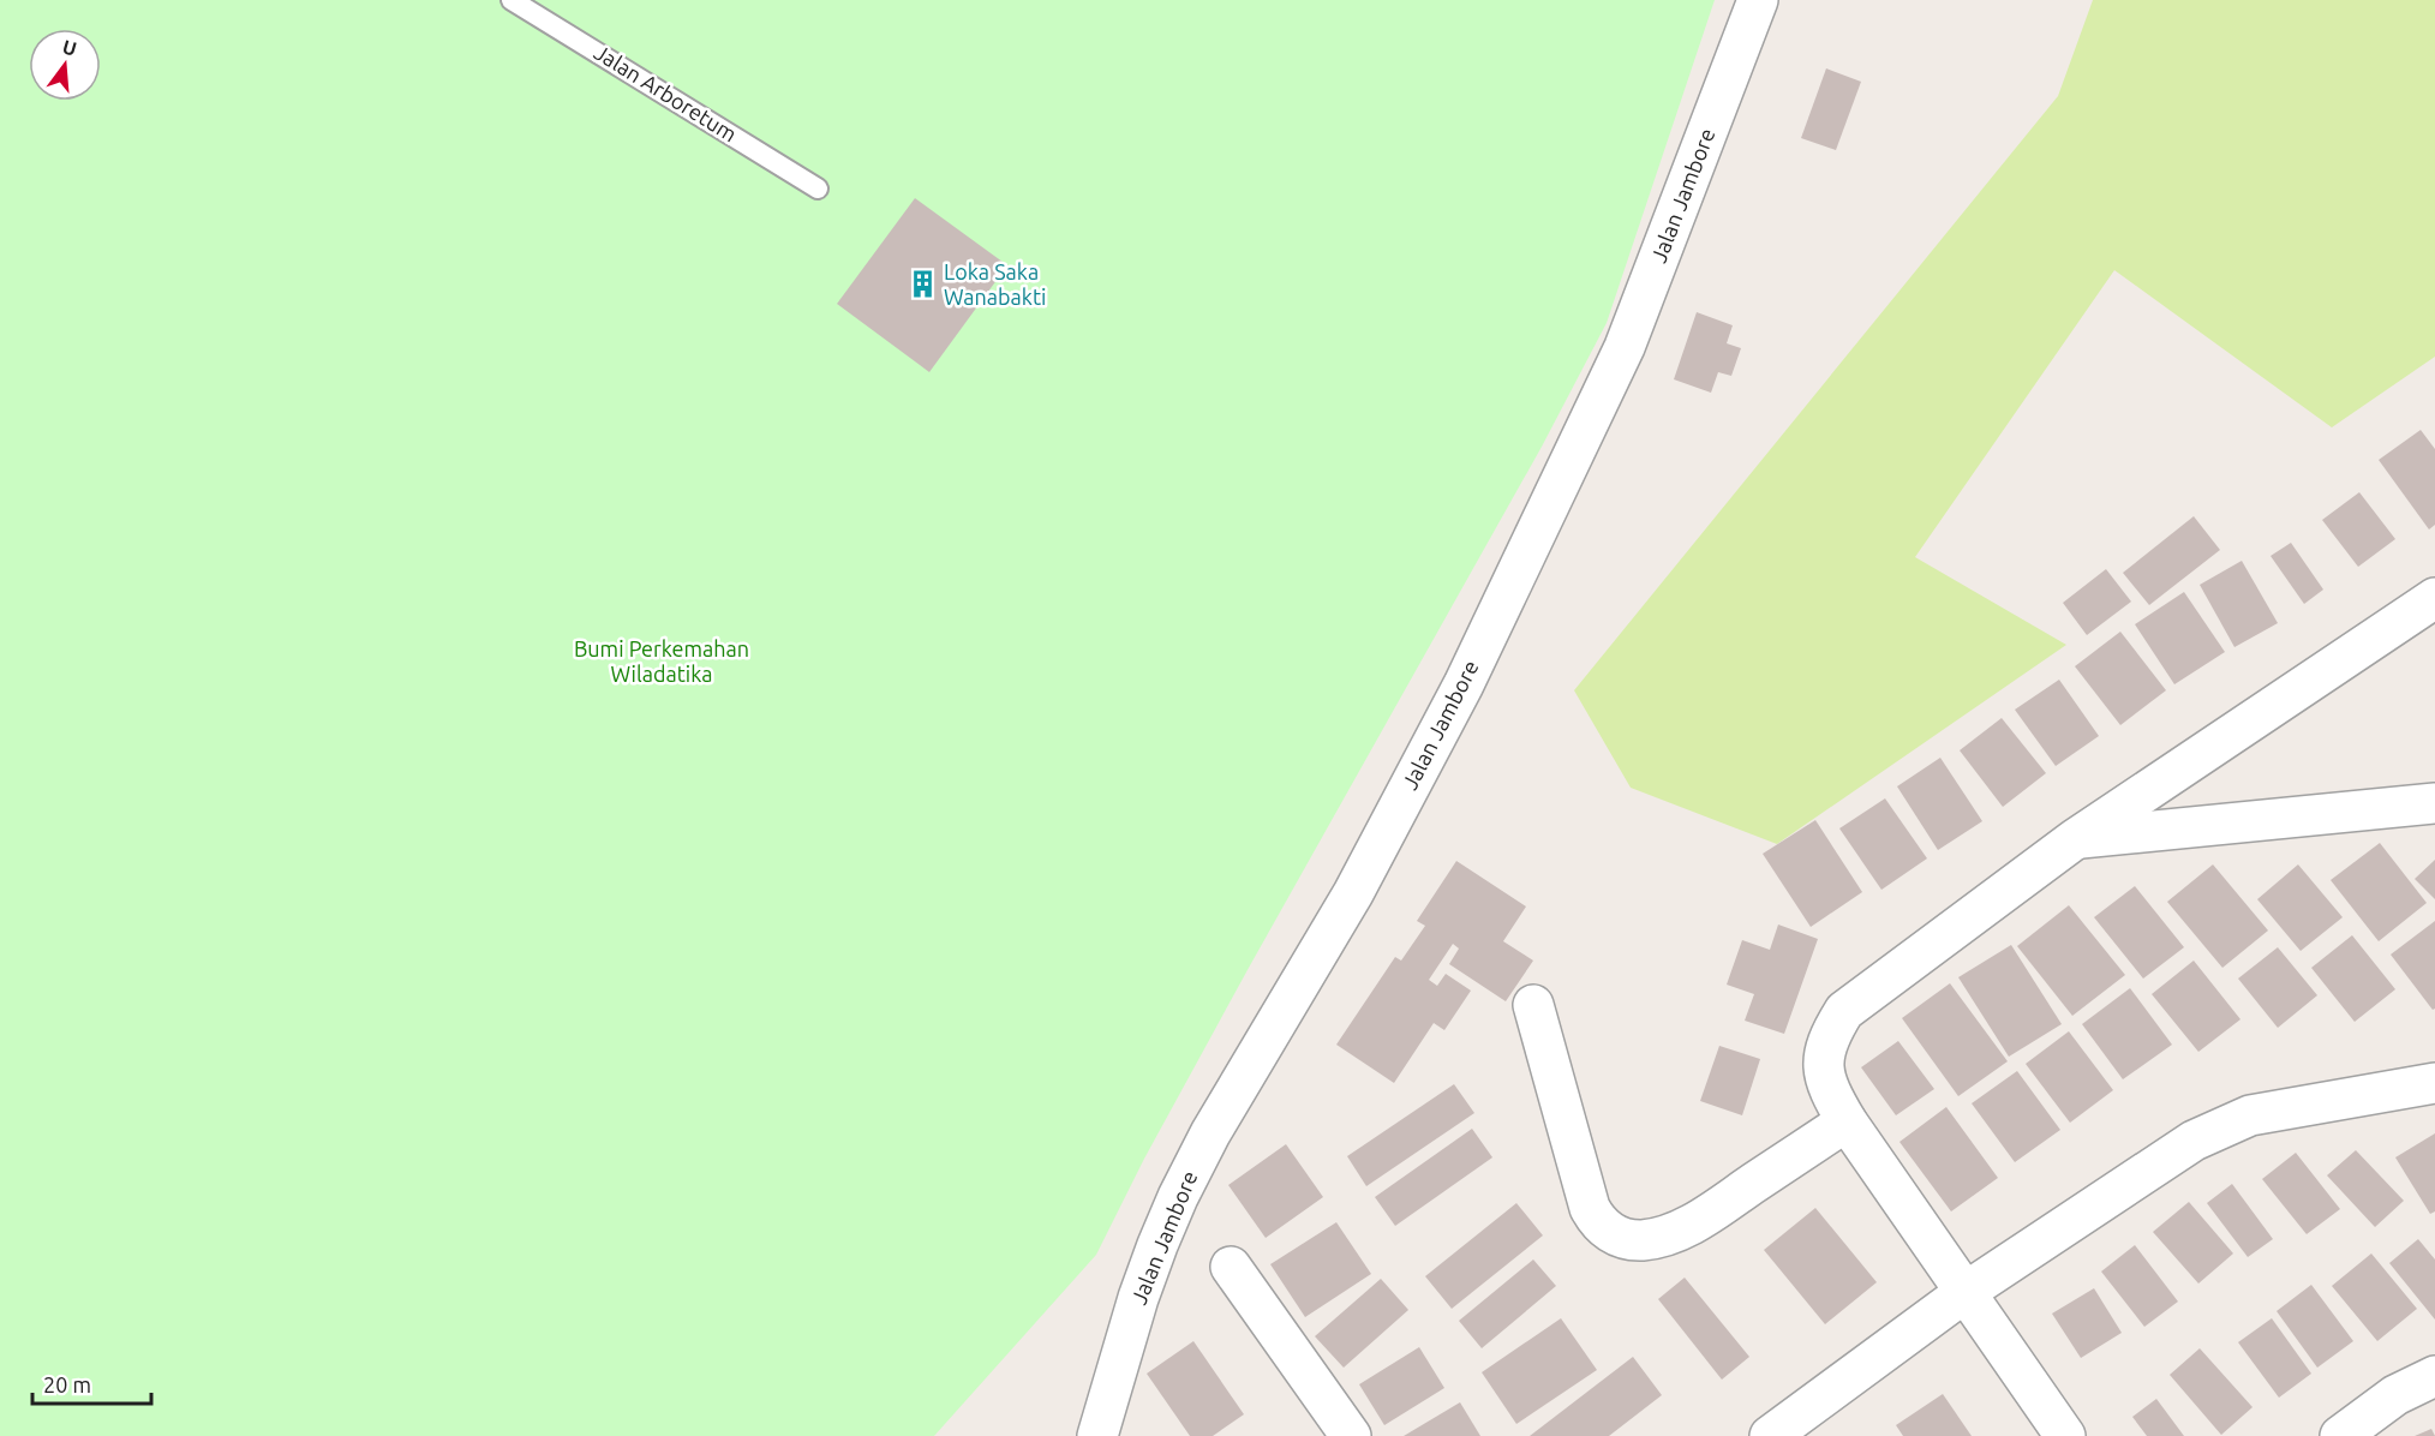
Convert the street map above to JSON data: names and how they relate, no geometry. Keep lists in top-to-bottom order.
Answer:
{
  "streets": {
    "street": ["Jalan Jambore"],
    "lane": ["Jalan Arboretum"]
  },
  "parks": ["Bumi Perkemahan Wiladatika"],
  "places": {
    "building": ["Loka Saka Wanabakti"]
  },
  "scale_bar": "20 m",
  "north": "top"
}
